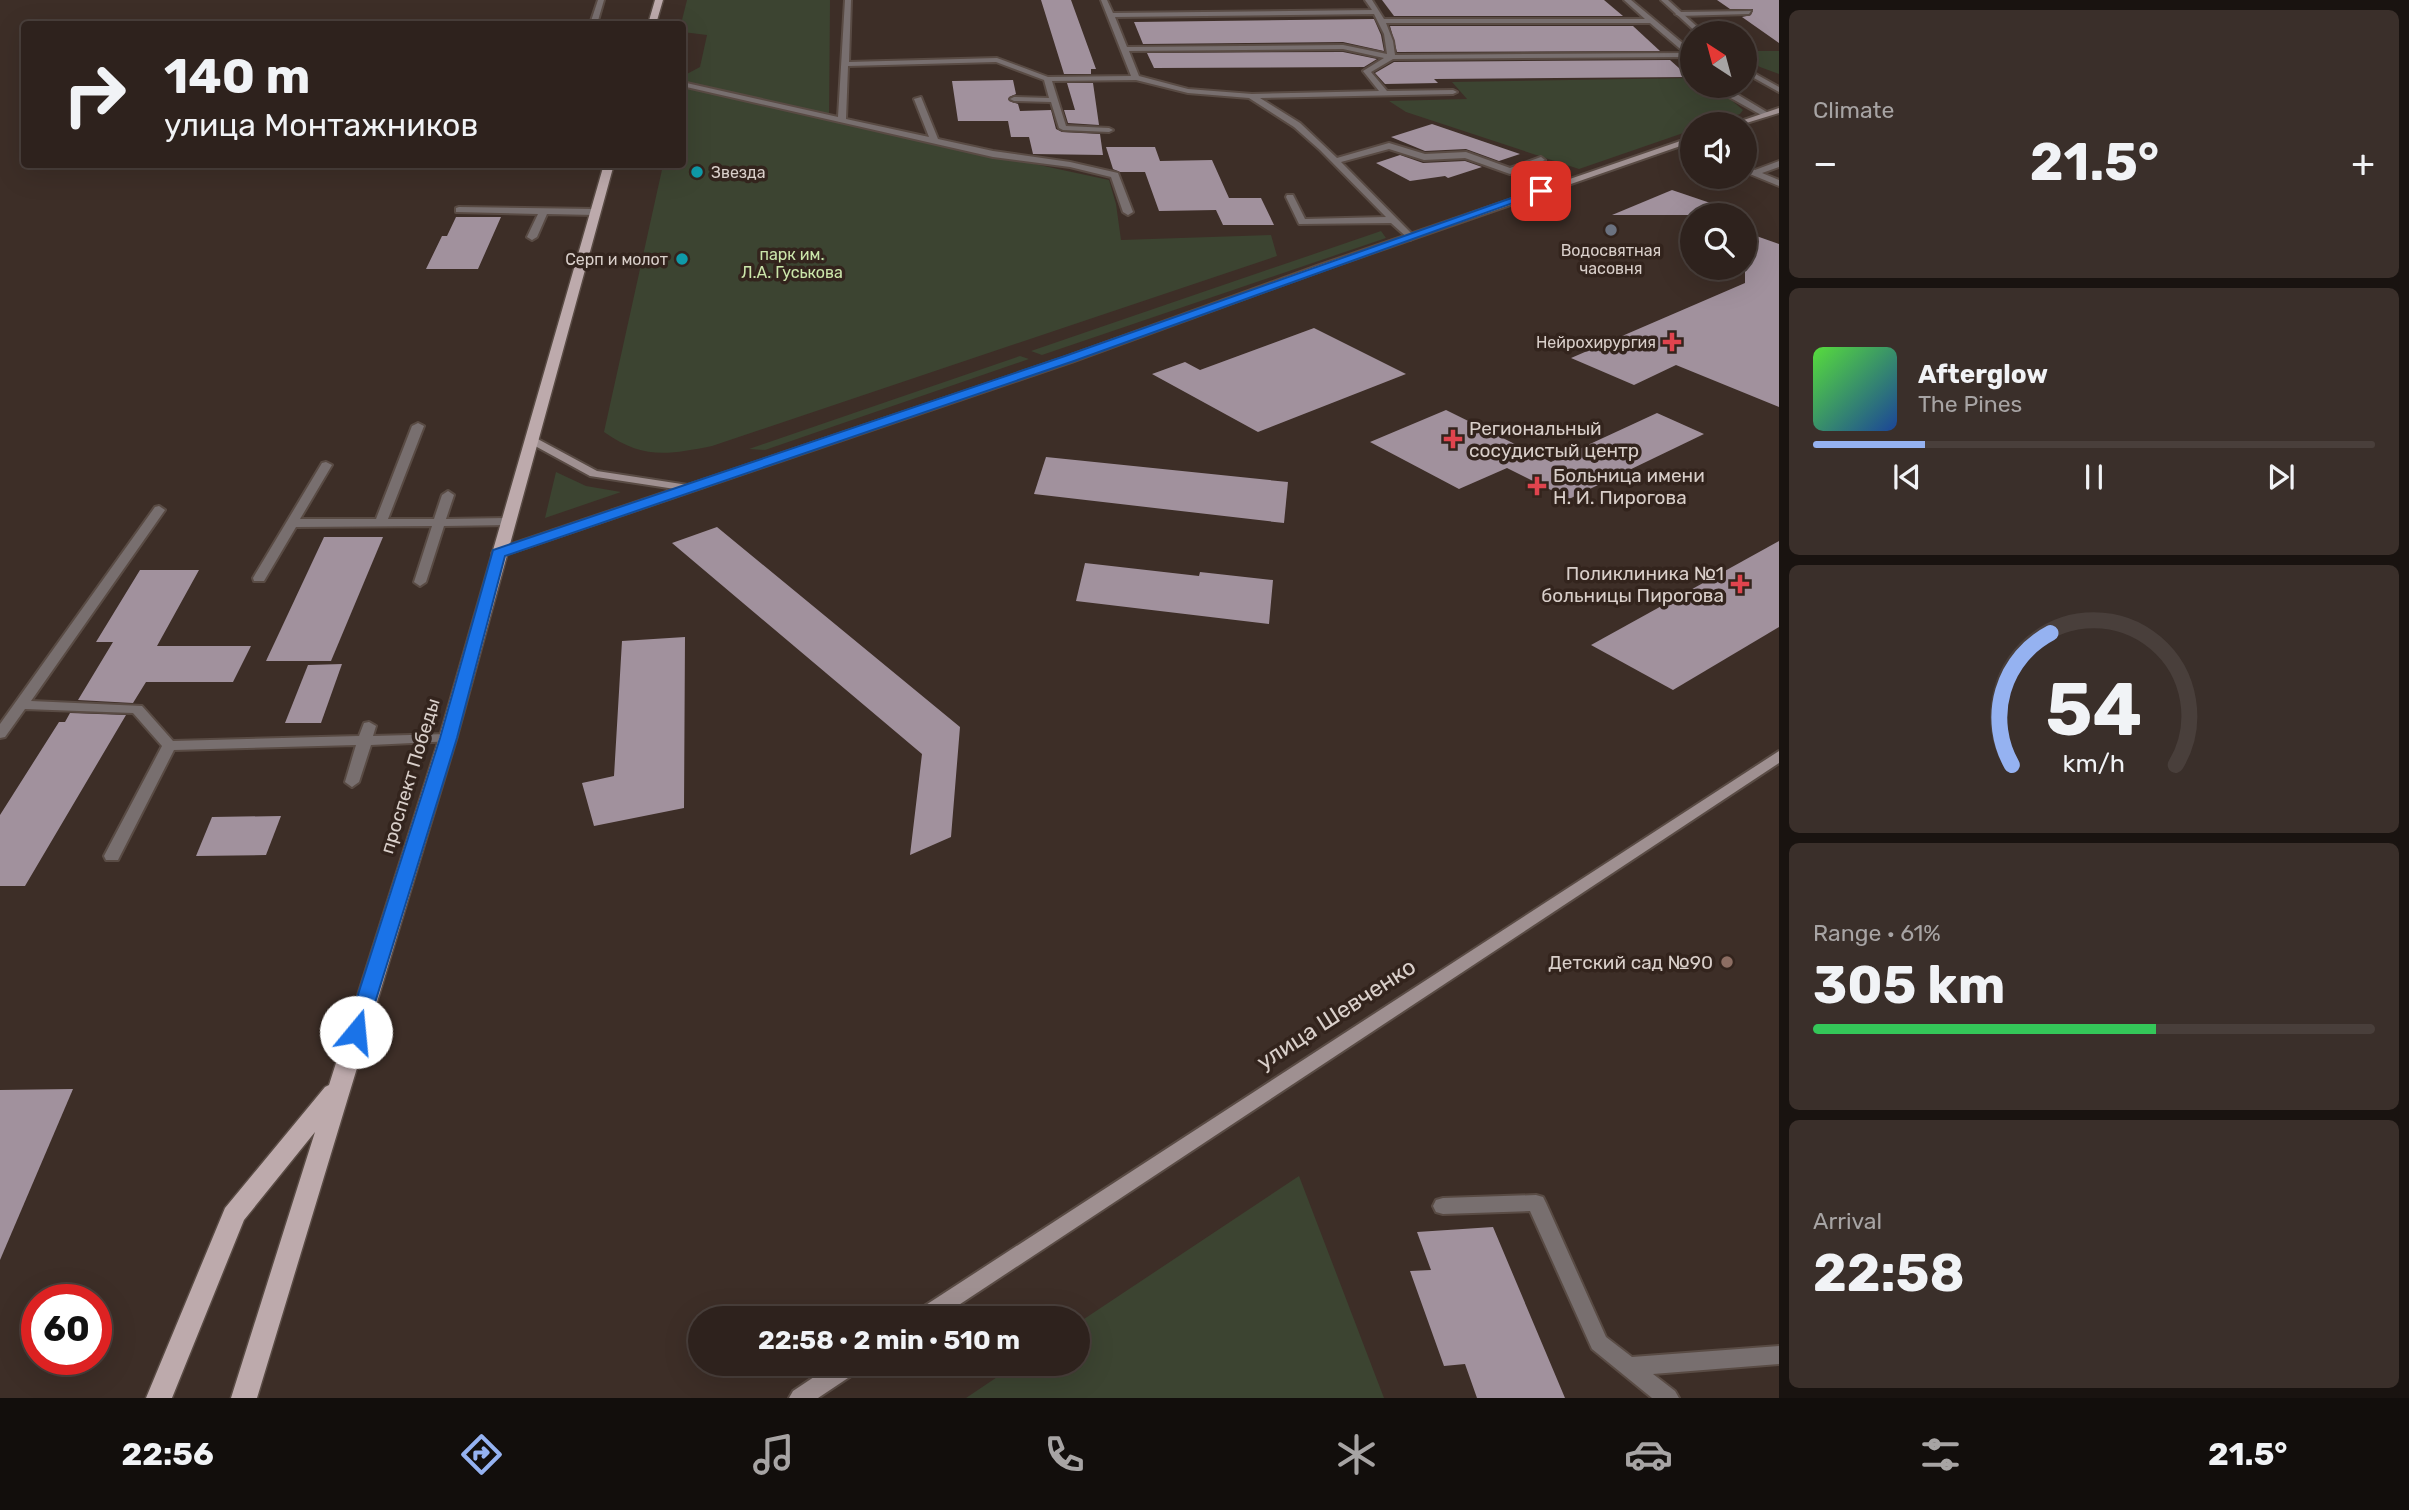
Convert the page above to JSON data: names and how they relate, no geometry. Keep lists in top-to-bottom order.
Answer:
{
  "streets": {
    "main road": ["проспект Победы", "улица Шевченко"]
  },
  "parks": ["парк им. Л.А. Гуськова"],
  "places": {
    "other": [
      "Звезда",
      "Водосвятная часовня",
      "Серп и молот",
      "Детский сад №90"
    ],
    "health": [
      "Нейрохирургия",
      "Региональный сосудистый центр",
      "Больница имени Н. И. Пирогова",
      "Поликлиника №1 больницы Пирогова"
    ]
  },
  "north": "top left",
  "page": {
    "tile": [
      "Climate",
      ["Range · 61%", "305 km"],
      ["Arrival", "22:58"]
    ],
    "turn": ["140 m", "улица Монтажников"],
    "heat": ["−", "21.5°", "+"],
    "song": ["Afterglow", "The Pines"],
    "limit": "60",
    "trip": "22:58 · 2 min · 510 m",
    "tabs": ["22:56", "21.5°"],
    "gauge": ["54", "km/h"]
  }
}
